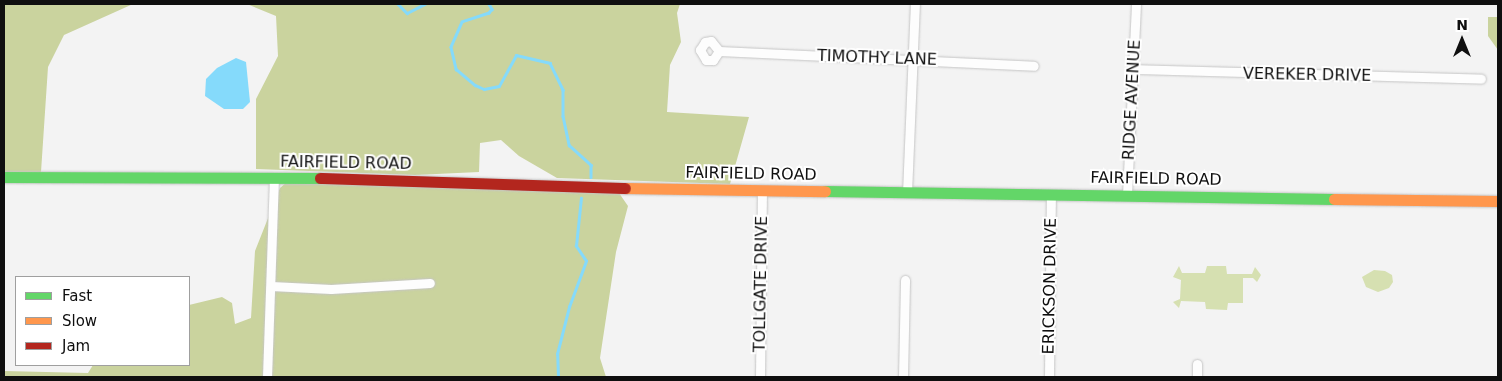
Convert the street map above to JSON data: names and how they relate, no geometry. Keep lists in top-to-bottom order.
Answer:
{
  "streets": {
    "street": [
      "TIMOTHY LANE",
      "VEREKER DRIVE",
      "RIDGE AVENUE",
      "FAIRFIELD ROAD",
      "TOLLGATE DRIVE",
      "ERICKSON DRIVE"
    ]
  },
  "crossings": [
    ["VEREKER DRIVE", "RIDGE AVENUE"],
    ["RIDGE AVENUE", "FAIRFIELD ROAD"],
    ["FAIRFIELD ROAD", "TOLLGATE DRIVE"],
    ["FAIRFIELD ROAD", "ERICKSON DRIVE"]
  ],
  "legend": ["Fast", "Slow", "Jam"],
  "north": "top"
}
